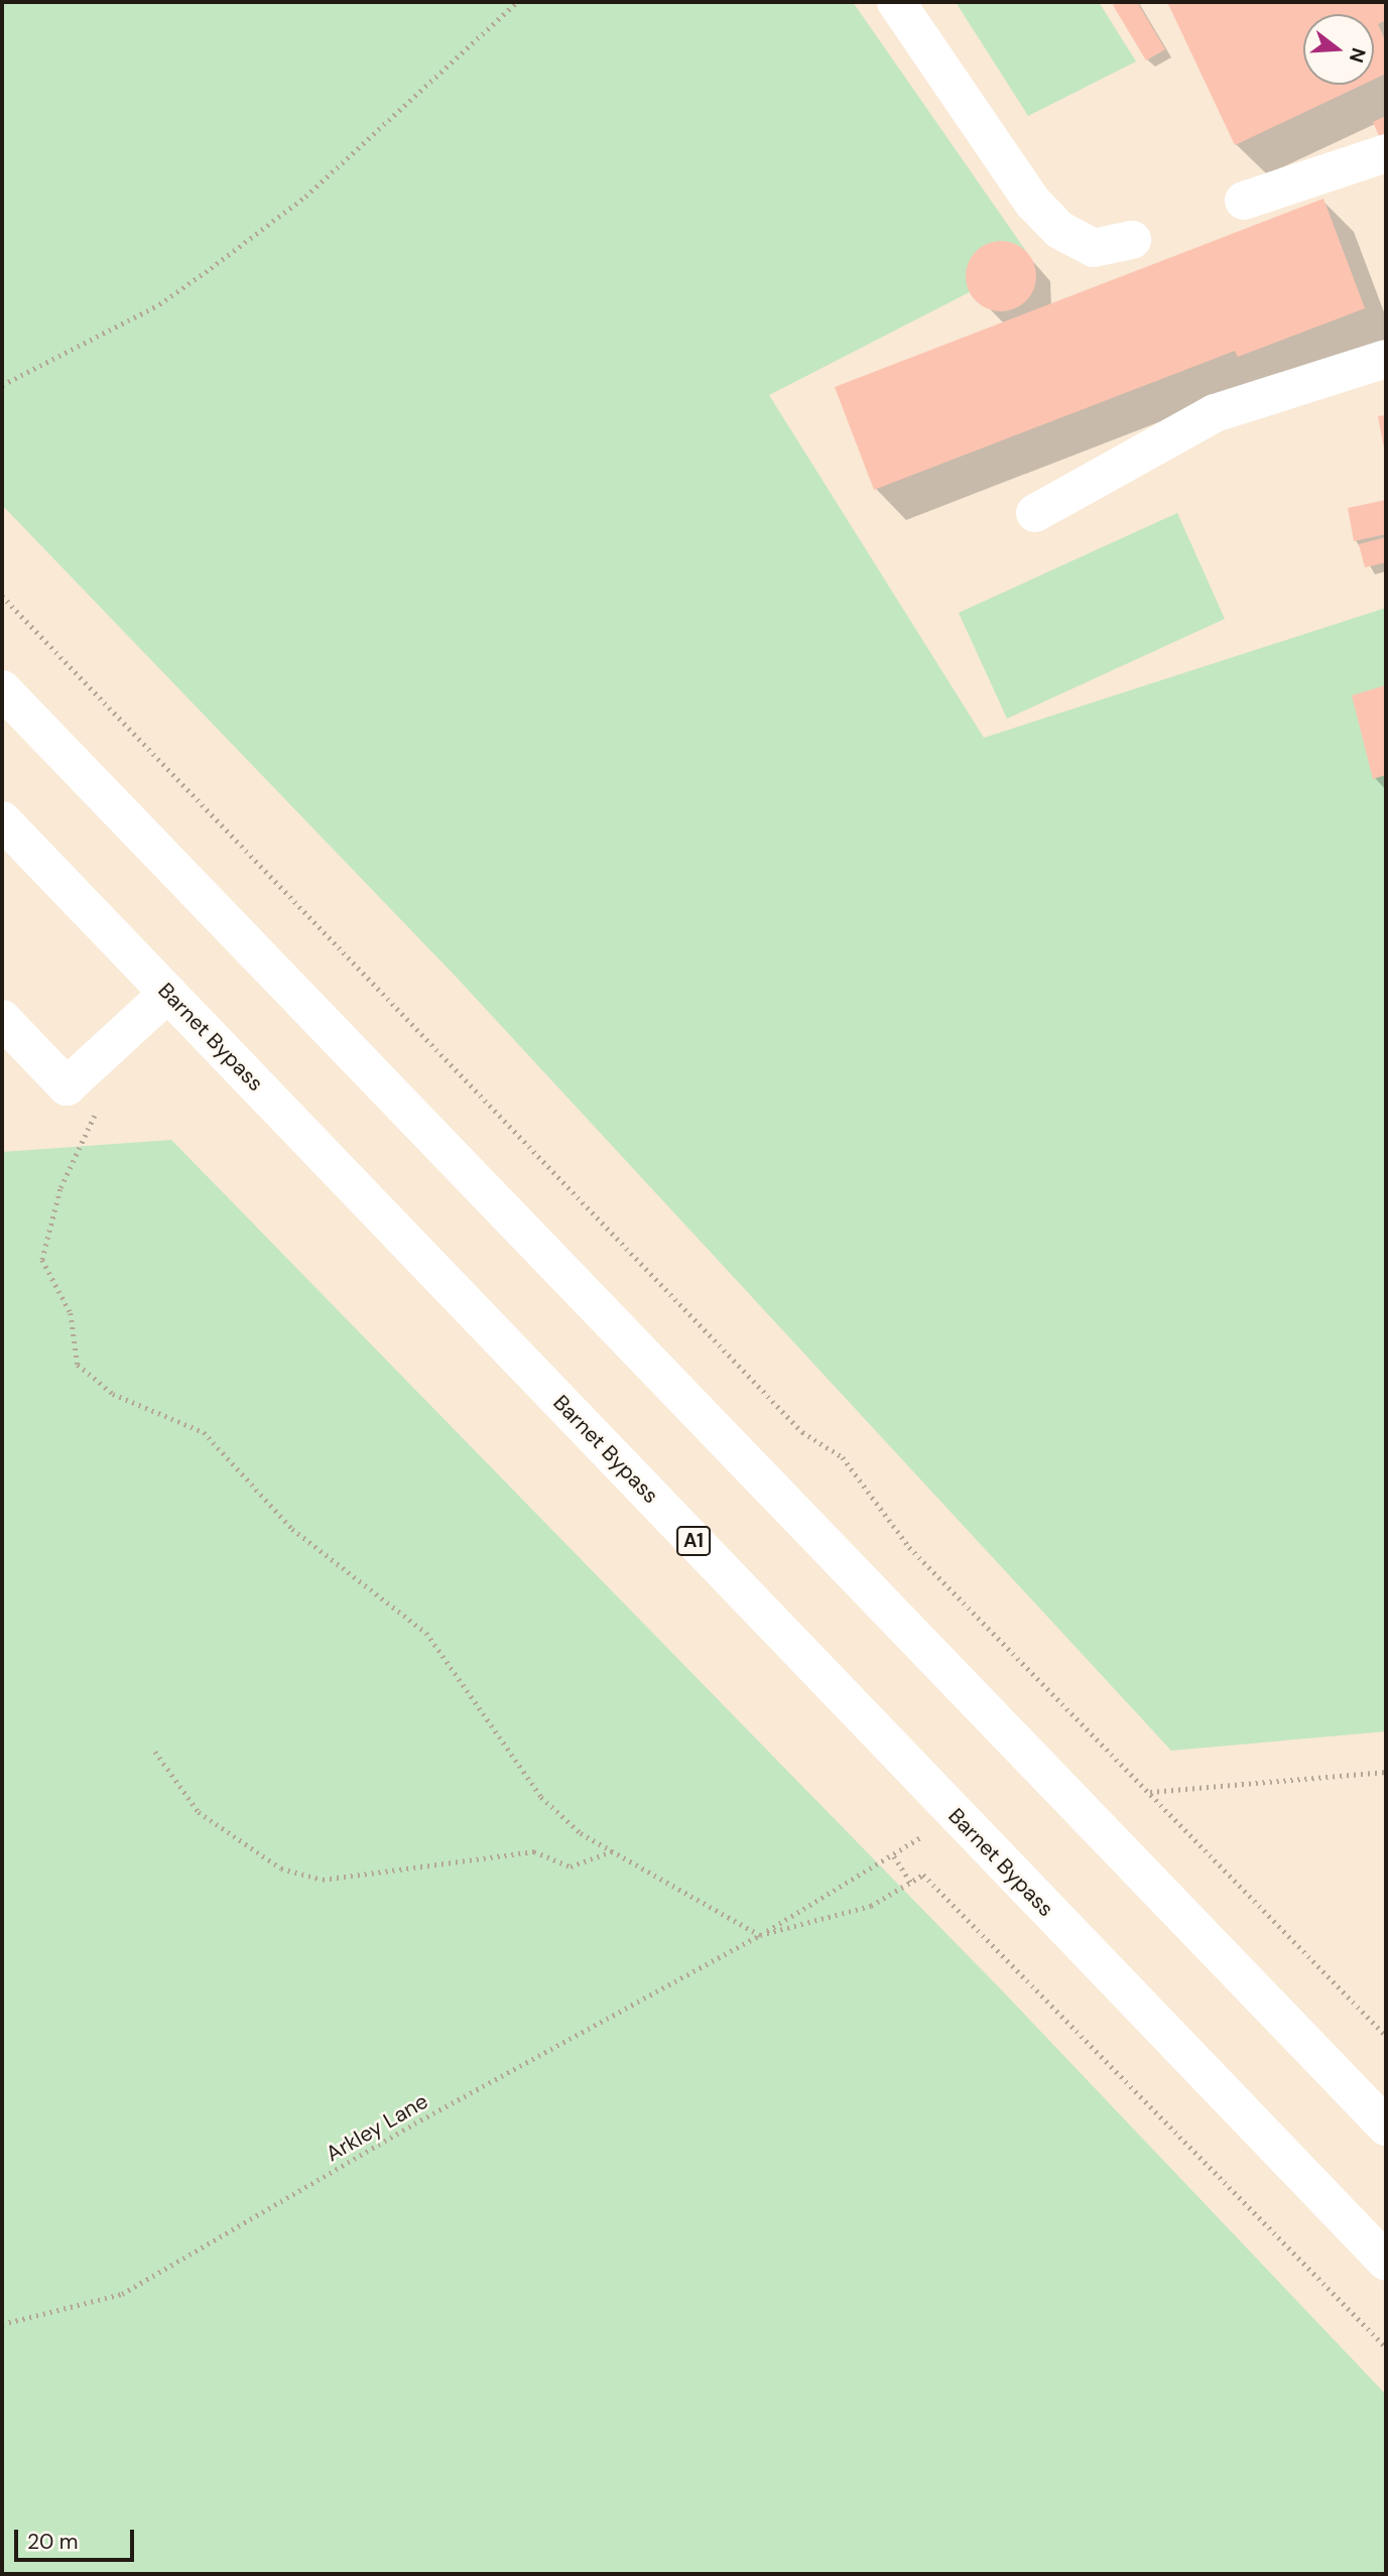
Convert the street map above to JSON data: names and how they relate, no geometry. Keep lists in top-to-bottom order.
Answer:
{
  "streets": {
    "main road": ["Barnet Bypass", "A1"],
    "path": ["Arkley Lane"]
  },
  "scale_bar": "20 m",
  "north": "right"
}
